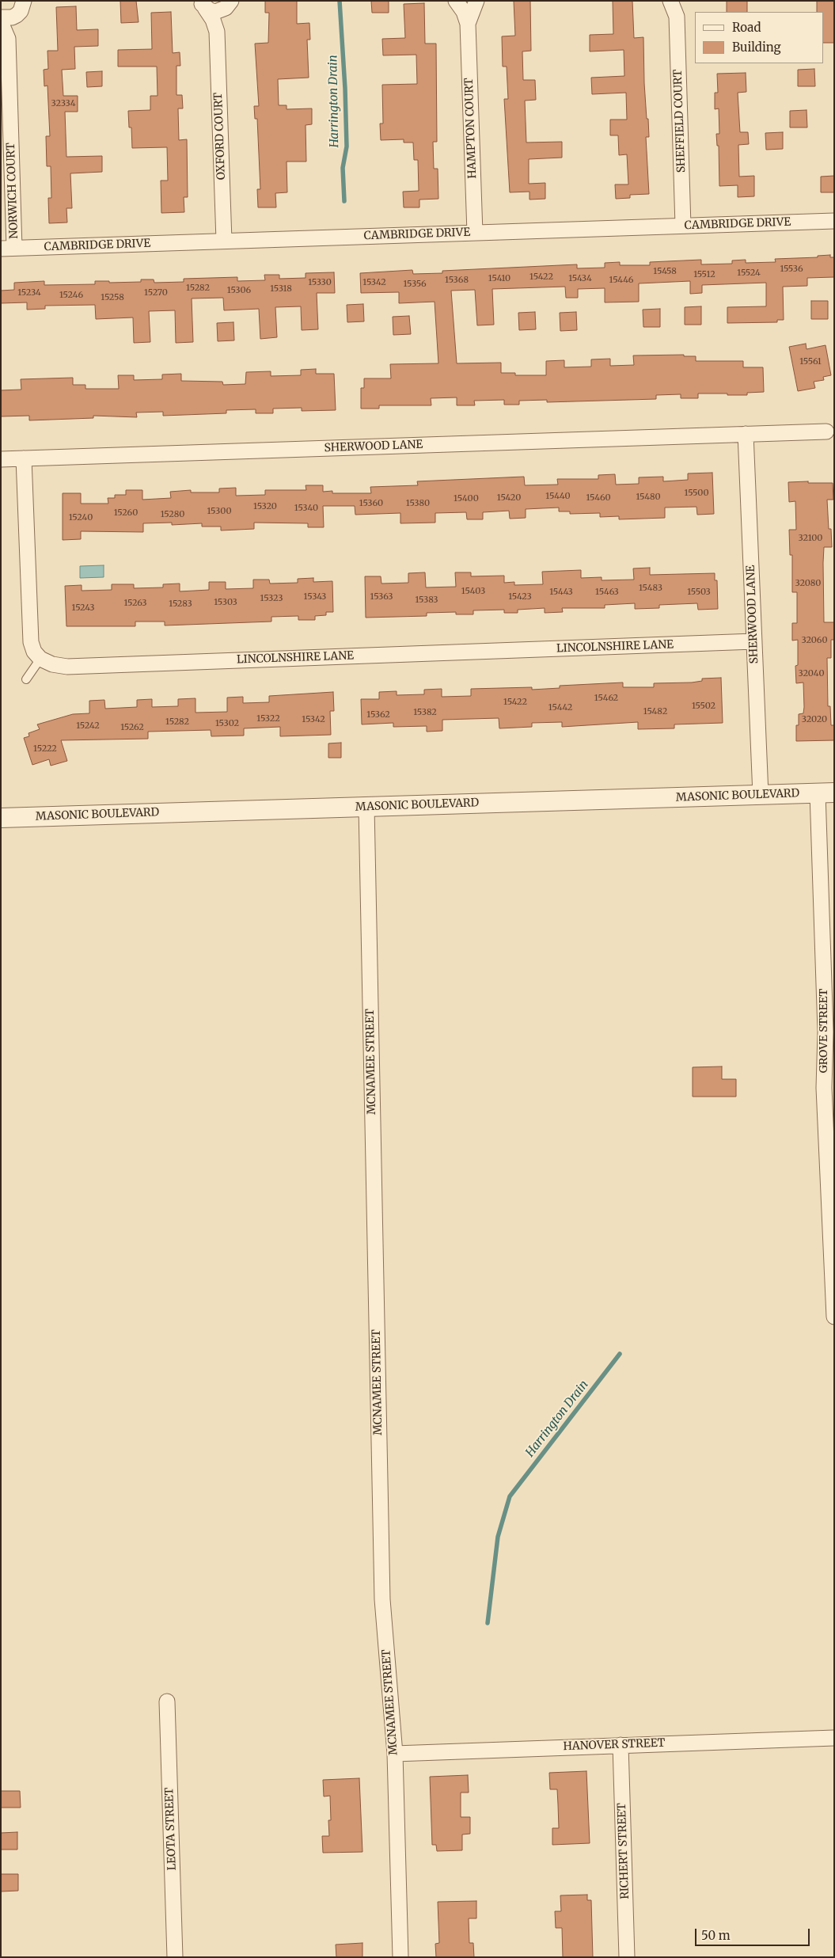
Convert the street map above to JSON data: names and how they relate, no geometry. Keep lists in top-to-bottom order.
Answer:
{
  "streets": {
    "street": [
      "SHEFFIELD COURT",
      "HAMPTON COURT",
      "OXFORD COURT",
      "NORWICH COURT",
      "CAMBRIDGE DRIVE",
      "SHERWOOD LANE",
      "LINCOLNSHIRE LANE",
      "MASONIC BOULEVARD",
      "GROVE STREET",
      "MCNAMEE STREET",
      "HANOVER STREET",
      "LEOTA STREET",
      "RICHERT STREET"
    ]
  },
  "crossings": [
    ["SHEFFIELD COURT", "CAMBRIDGE DRIVE"],
    ["HAMPTON COURT", "CAMBRIDGE DRIVE"],
    ["OXFORD COURT", "CAMBRIDGE DRIVE"],
    ["NORWICH COURT", "CAMBRIDGE DRIVE"],
    ["SHERWOOD LANE", "LINCOLNSHIRE LANE"],
    ["SHERWOOD LANE", "MASONIC BOULEVARD"],
    ["MASONIC BOULEVARD", "GROVE STREET"],
    ["MASONIC BOULEVARD", "MCNAMEE STREET"],
    ["MCNAMEE STREET", "HANOVER STREET"],
    ["HANOVER STREET", "RICHERT STREET"]
  ],
  "water": ["Harrington Drain"],
  "house_numbers": [
    "32334",
    "15536",
    "15458",
    "15524",
    "15512",
    "15422",
    "15410",
    "15434",
    "15368",
    "15446",
    "15330",
    "15342",
    "15356",
    "15282",
    "15318",
    "15306",
    "15234",
    "15270",
    "15246",
    "15258",
    "15561",
    "15500",
    "15440",
    "15480",
    "15420",
    "15460",
    "15400",
    "15360",
    "15380",
    "15320",
    "15340",
    "15300",
    "15260",
    "15280",
    "15240",
    "32100",
    "32080",
    "15483",
    "15403",
    "15443",
    "15463",
    "15503",
    "15343",
    "15363",
    "15423",
    "15323",
    "15383",
    "15303",
    "15263",
    "15283",
    "15243",
    "32060",
    "32040",
    "15462",
    "15422",
    "15502",
    "15442",
    "15482",
    "15382",
    "15362",
    "15322",
    "15342",
    "32020",
    "15282",
    "15302",
    "15242",
    "15262",
    "15222"
  ],
  "legend": ["Road", "Building"],
  "scale_bar": "50 m"
}
